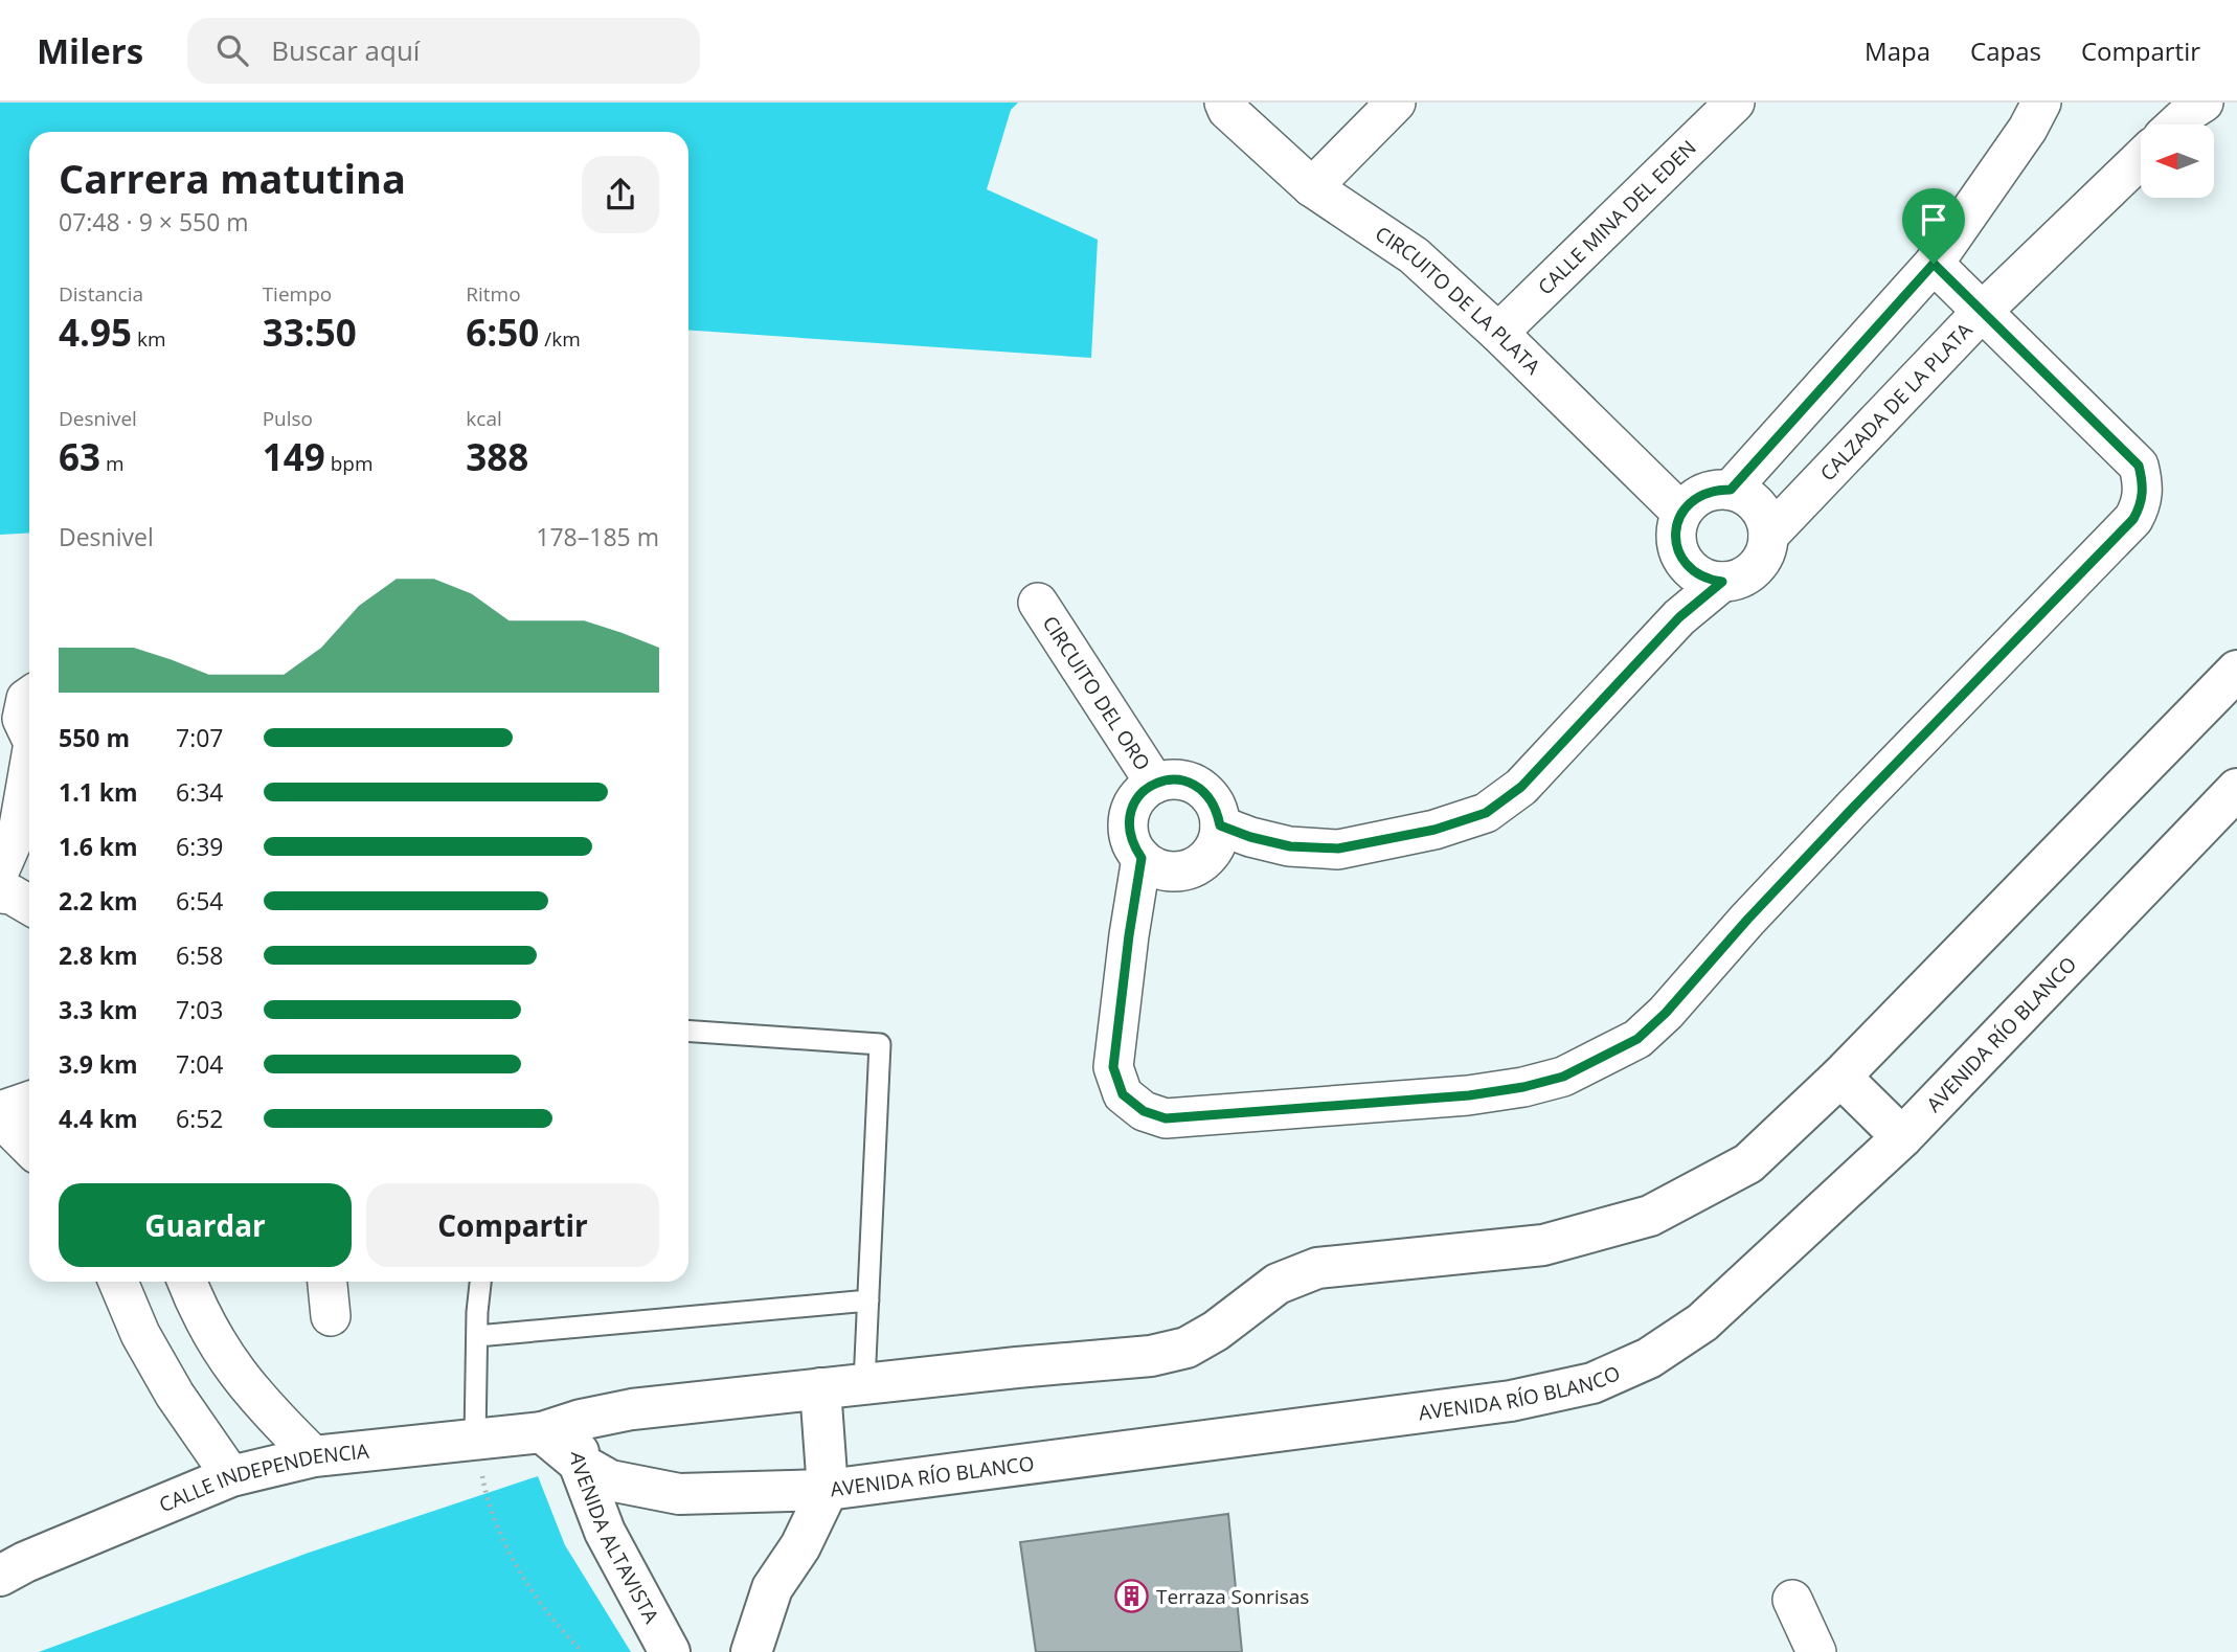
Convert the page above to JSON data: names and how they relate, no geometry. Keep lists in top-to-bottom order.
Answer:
{
  "streets": {
    "street": [
      "CALLE MINA DEL EDEN",
      "CIRCUITO DE LA PLATA",
      "CALZADA DE LA PLATA",
      "CIRCUITO DEL ORO",
      "AVENIDA RÍO BLANCO",
      "CALLE INDEPENDENCIA",
      "AVENIDA ALTAVISTA"
    ]
  },
  "crossings": [
    ["CALLE MINA DEL EDEN", "CIRCUITO DE LA PLATA"],
    ["CIRCUITO DE LA PLATA", "CALZADA DE LA PLATA"],
    ["AVENIDA RÍO BLANCO", "AVENIDA ALTAVISTA"],
    ["CALLE INDEPENDENCIA", "AVENIDA ALTAVISTA"]
  ],
  "places": {
    "building": ["Terraza Sonrisas"]
  },
  "north": "left",
  "page": {
    "header": "Milers",
    "search": "Buscar aquí",
    "nav": ["Mapa", "Capas", "Compartir"],
    "heading": ["Carrera matutina", "07:48 · 9 × 550 m"],
    "stats": [
      ["Distancia", "4.95 km"],
      ["Tiempo", "33:50"],
      ["Ritmo", "6:50 /km"],
      ["Desnivel", "63 m"],
      ["Pulso", "149 bpm"],
      ["kcal", "388"]
    ],
    "chart": ["Desnivel", "178–185 m"],
    "list": [
      {
        "name": "550 m",
        "note": "7:07"
      },
      {
        "name": "1.1 km",
        "note": "6:34"
      },
      {
        "name": "1.6 km",
        "note": "6:39"
      },
      {
        "name": "2.2 km",
        "note": "6:54"
      },
      {
        "name": "2.8 km",
        "note": "6:58"
      },
      {
        "name": "3.3 km",
        "note": "7:03"
      },
      {
        "name": "3.9 km",
        "note": "7:04"
      },
      {
        "name": "4.4 km",
        "note": "6:52"
      }
    ],
    "buttons": ["Guardar", "Compartir"]
  }
}
